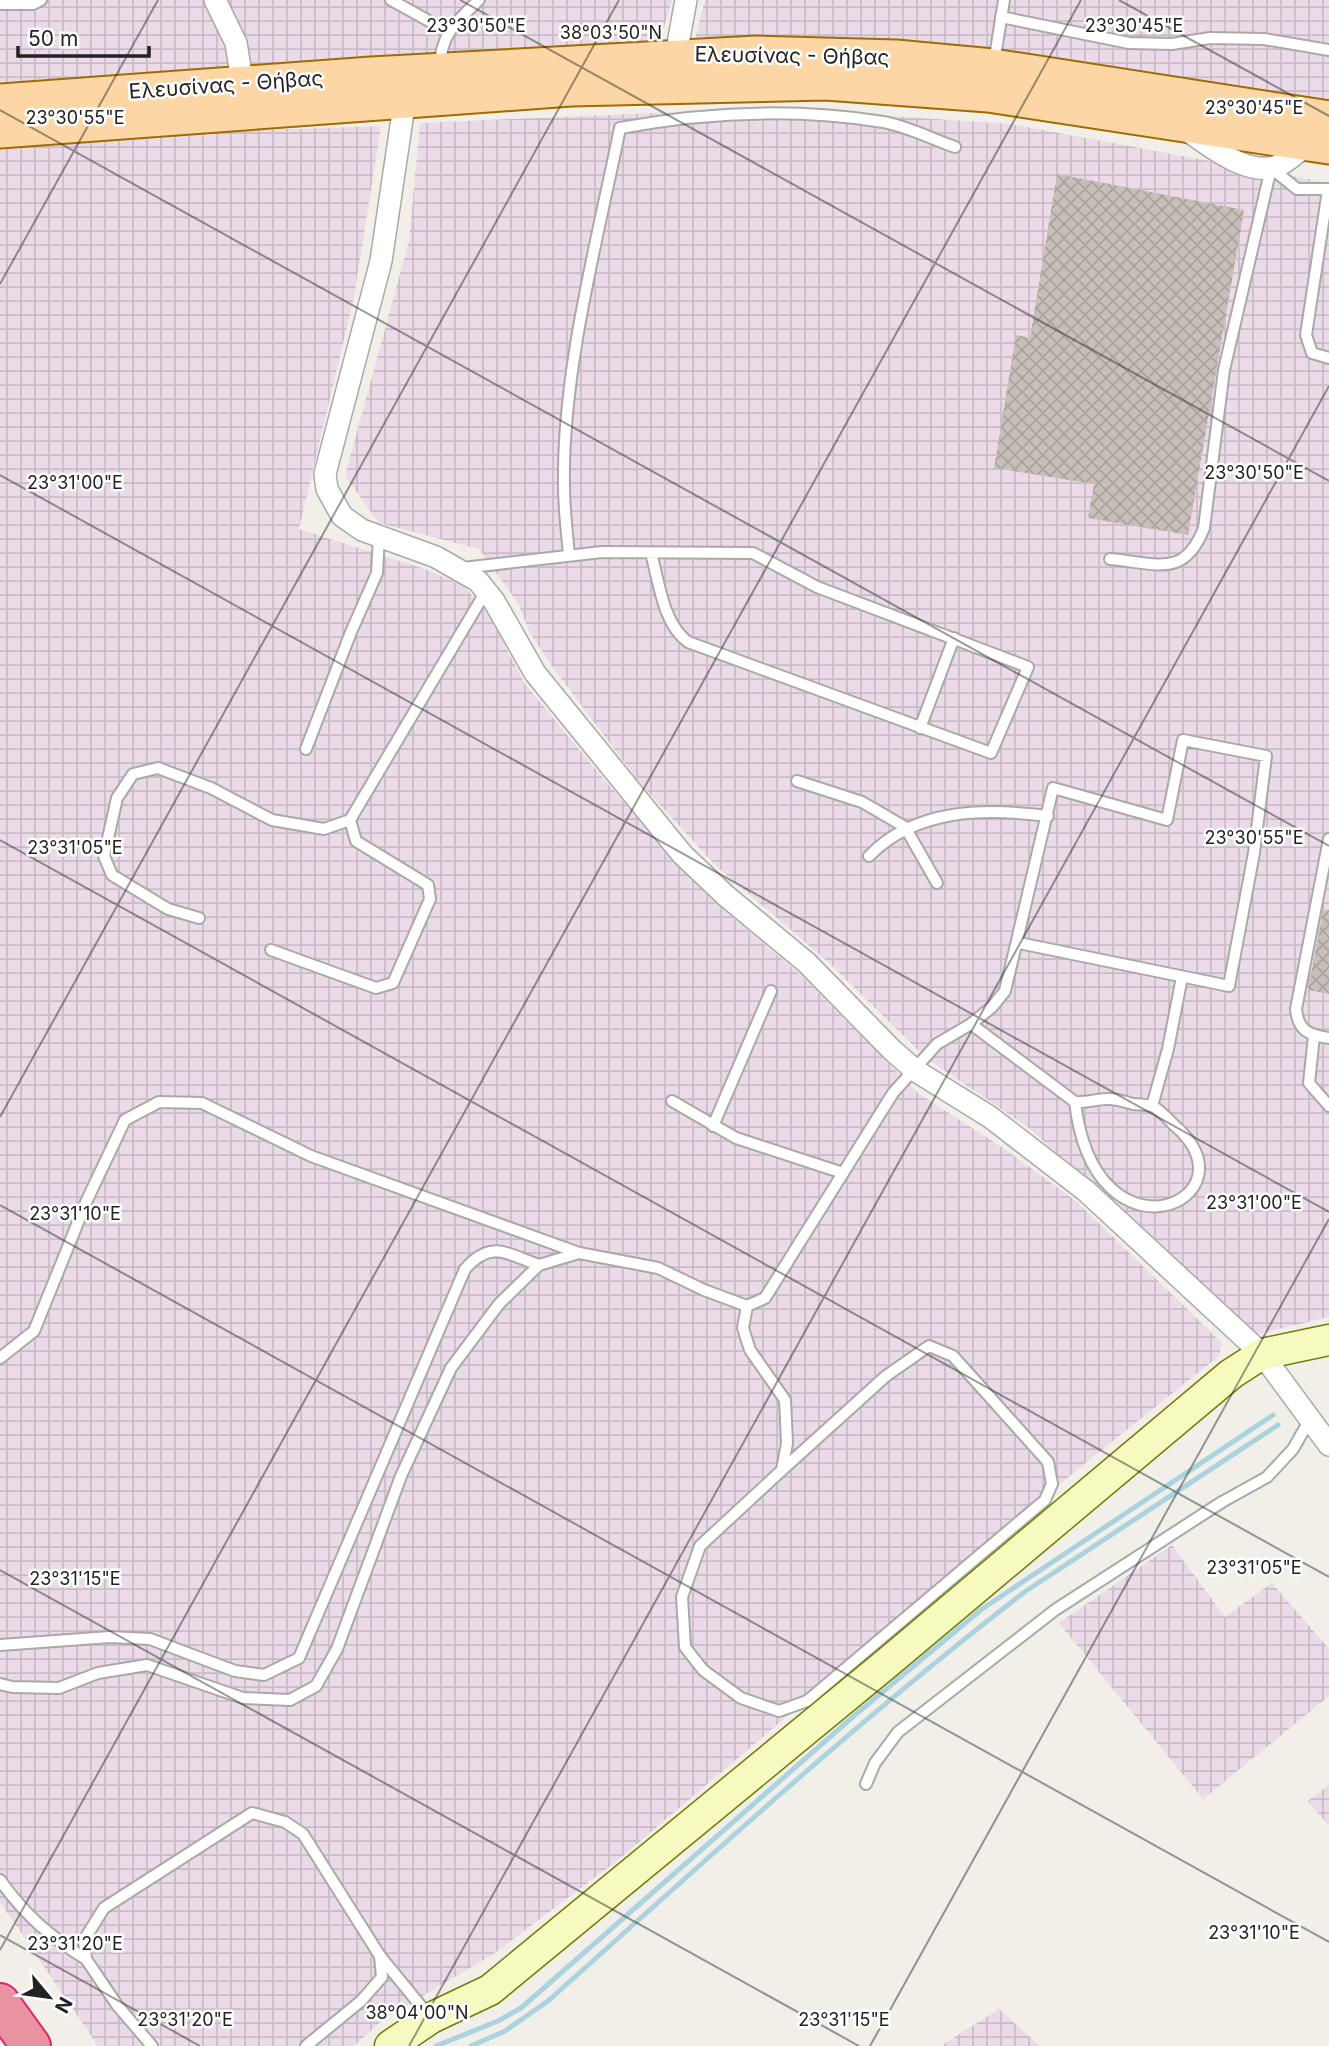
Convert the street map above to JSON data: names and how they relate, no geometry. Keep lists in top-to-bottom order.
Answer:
{
  "streets": {
    "main road": ["Ελευσίνας - Θήβας"]
  },
  "scale_bar": "50 m",
  "north": "bottom right",
  "coordinates": [
    "23°30'50\"E",
    "23°30'45\"E",
    "38°03'50\"N",
    "23°30'55\"E",
    "23°31'00\"E",
    "23°31'05\"E",
    "23°31'10\"E",
    "23°31'15\"E",
    "23°31'20\"E",
    "38°04'00\"N"
  ]
}
